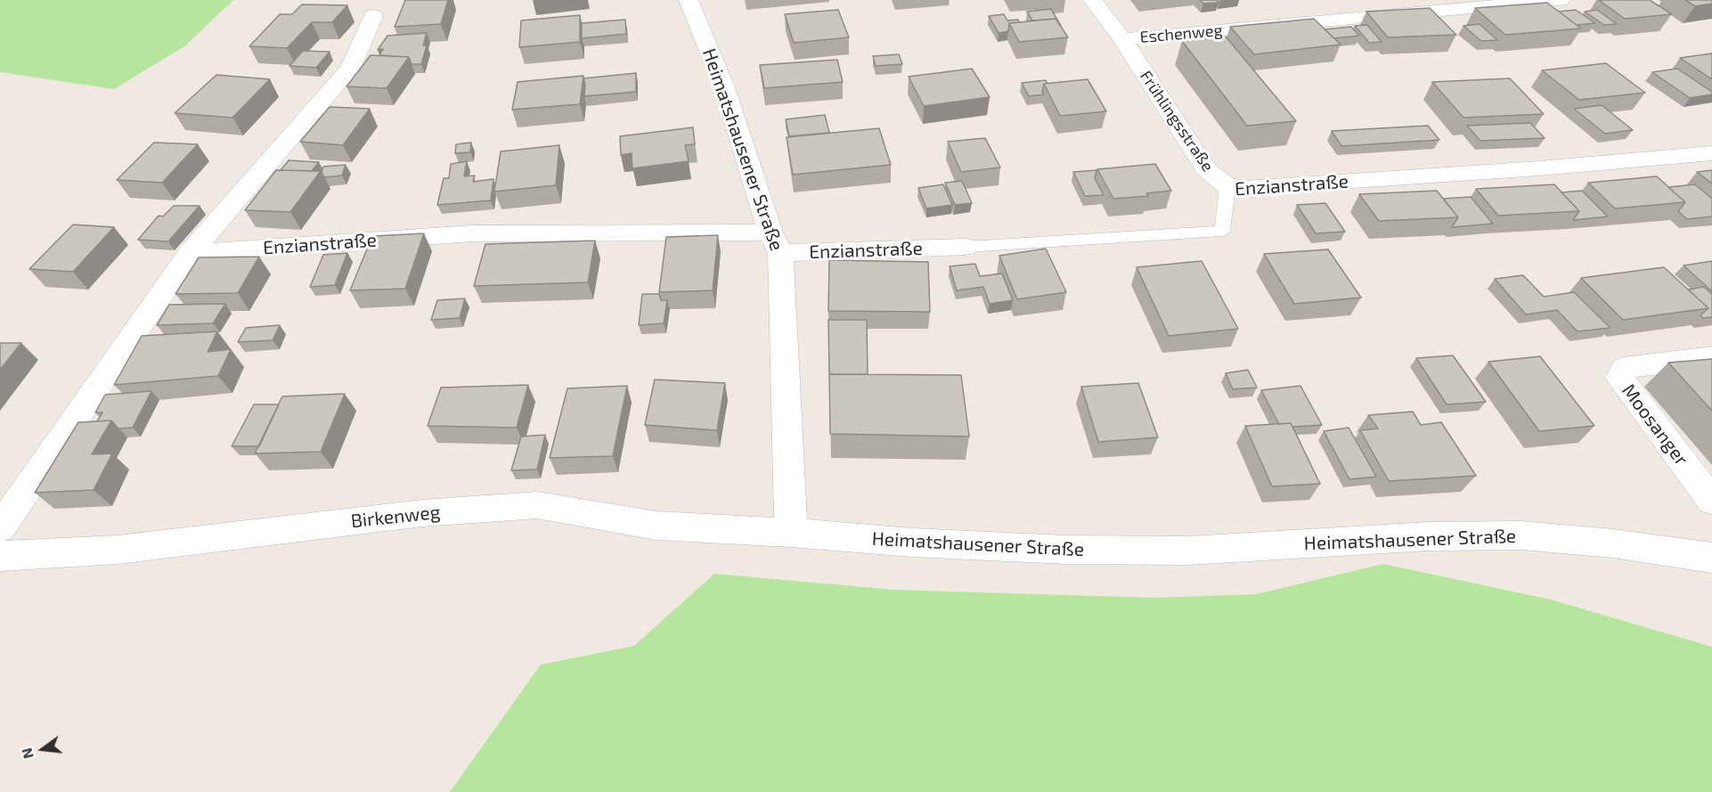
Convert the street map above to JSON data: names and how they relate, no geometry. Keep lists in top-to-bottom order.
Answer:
{
  "streets": {
    "street": [
      "Eschenweg",
      "Frühlingsstraße",
      "Heimatshausener Straße",
      "Enzianstraße",
      "Moosanger",
      "Birkenweg"
    ]
  },
  "crossings": [
    ["Eschenweg", "Frühlingsstraße"],
    ["Frühlingsstraße", "Enzianstraße"],
    ["Heimatshausener Straße", "Enzianstraße"],
    ["Heimatshausener Straße", "Birkenweg"]
  ],
  "north": "left"
}
